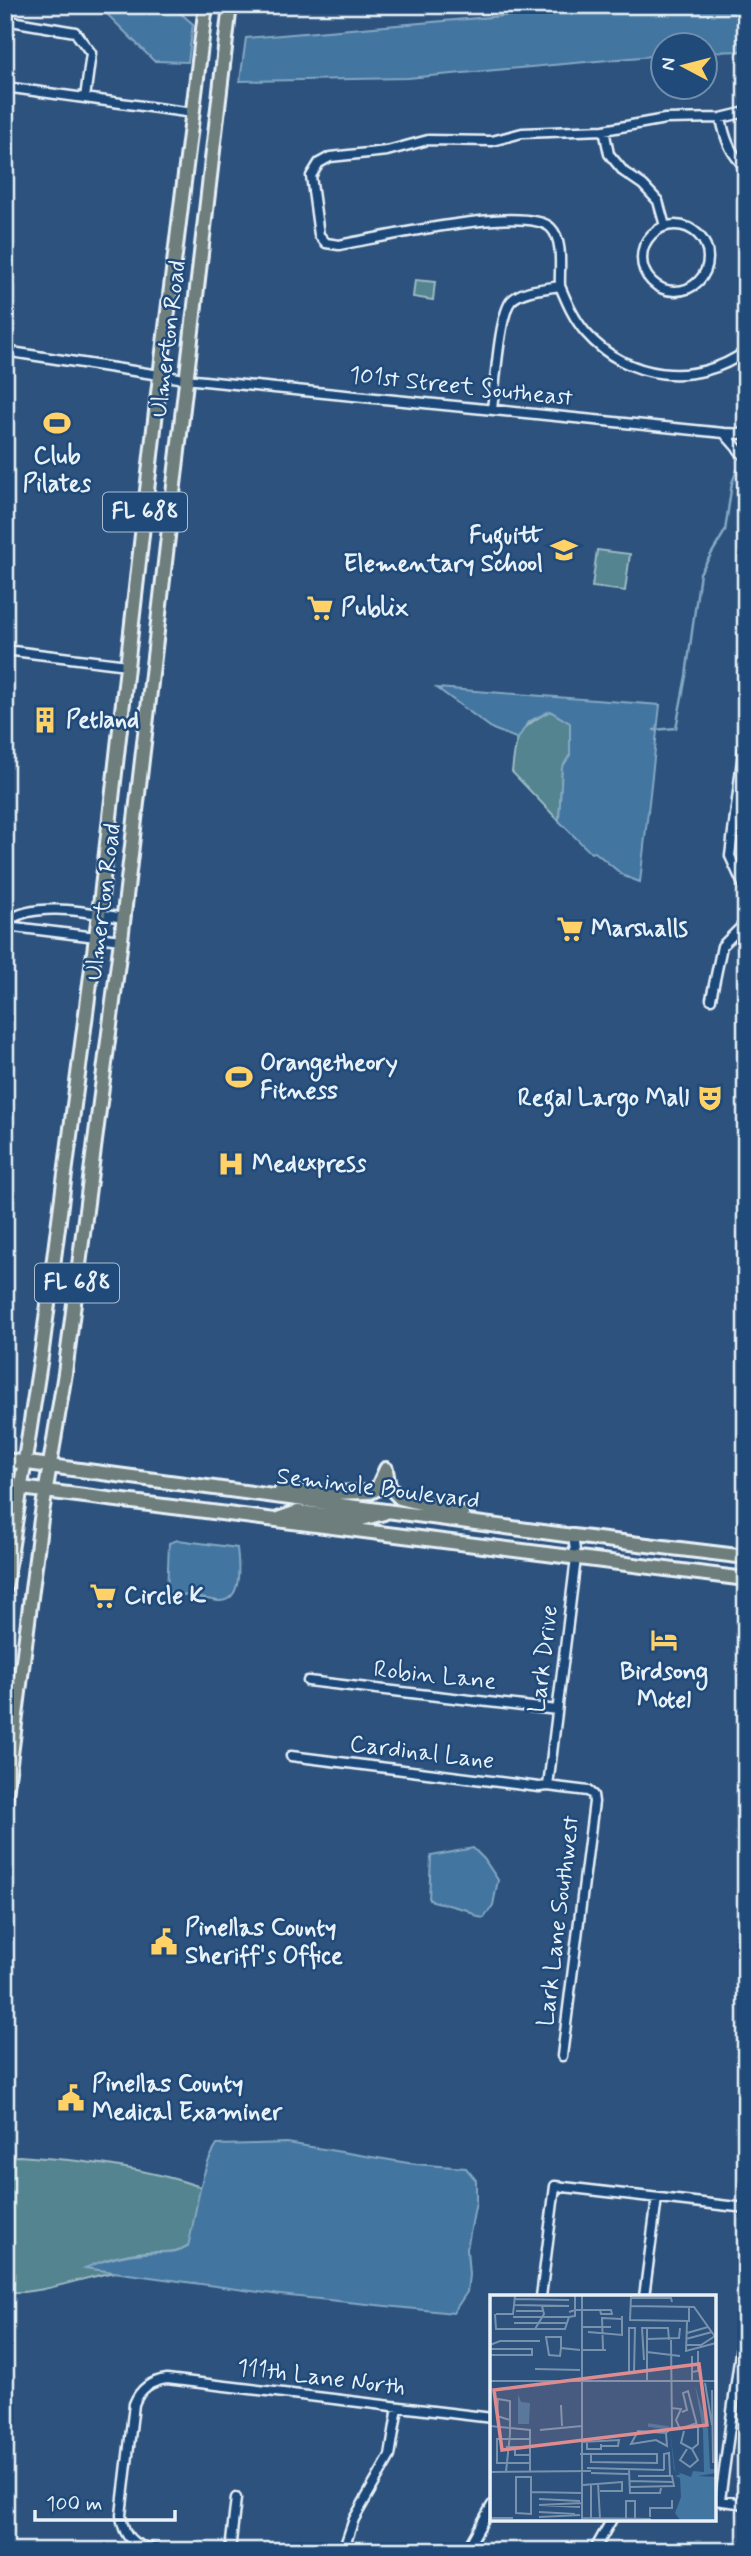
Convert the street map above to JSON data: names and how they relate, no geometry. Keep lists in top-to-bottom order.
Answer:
{
  "streets": {
    "main road": ["Ulmerton Road", "FL 688", "Seminole Boulevard"],
    "street": [
      "101st Street Southeast",
      "Lark Drive",
      "Robin Lane",
      "Cardinal Lane",
      "Lark Lane Southwest",
      "111th Lane North"
    ]
  },
  "crossings": [
    ["Ulmerton Road", "101st Street Southeast"],
    ["Ulmerton Road", "Seminole Boulevard"],
    ["Seminole Boulevard", "Lark Drive"],
    ["Lark Drive", "Robin Lane"],
    ["Lark Drive", "Cardinal Lane"],
    ["Lark Drive", "Lark Lane Southwest"],
    ["Cardinal Lane", "Lark Lane Southwest"]
  ],
  "places": {
    "sports": ["Club Pilates", "Orangetheory Fitness"],
    "school or university": ["Fuguitt Elementary School"],
    "supermarket": ["Publix", "Marshalls", "Circle K"],
    "building": ["Petland"],
    "theatre": ["Regal Largo Mall"],
    "hospital": ["Medexpress"],
    "hotel": ["Birdsong Motel"],
    "public building": ["Pinellas County Sheriff's Office", "Pinellas County Medical Examiner"]
  },
  "scale_bar": "100 m",
  "north": "left"
}
